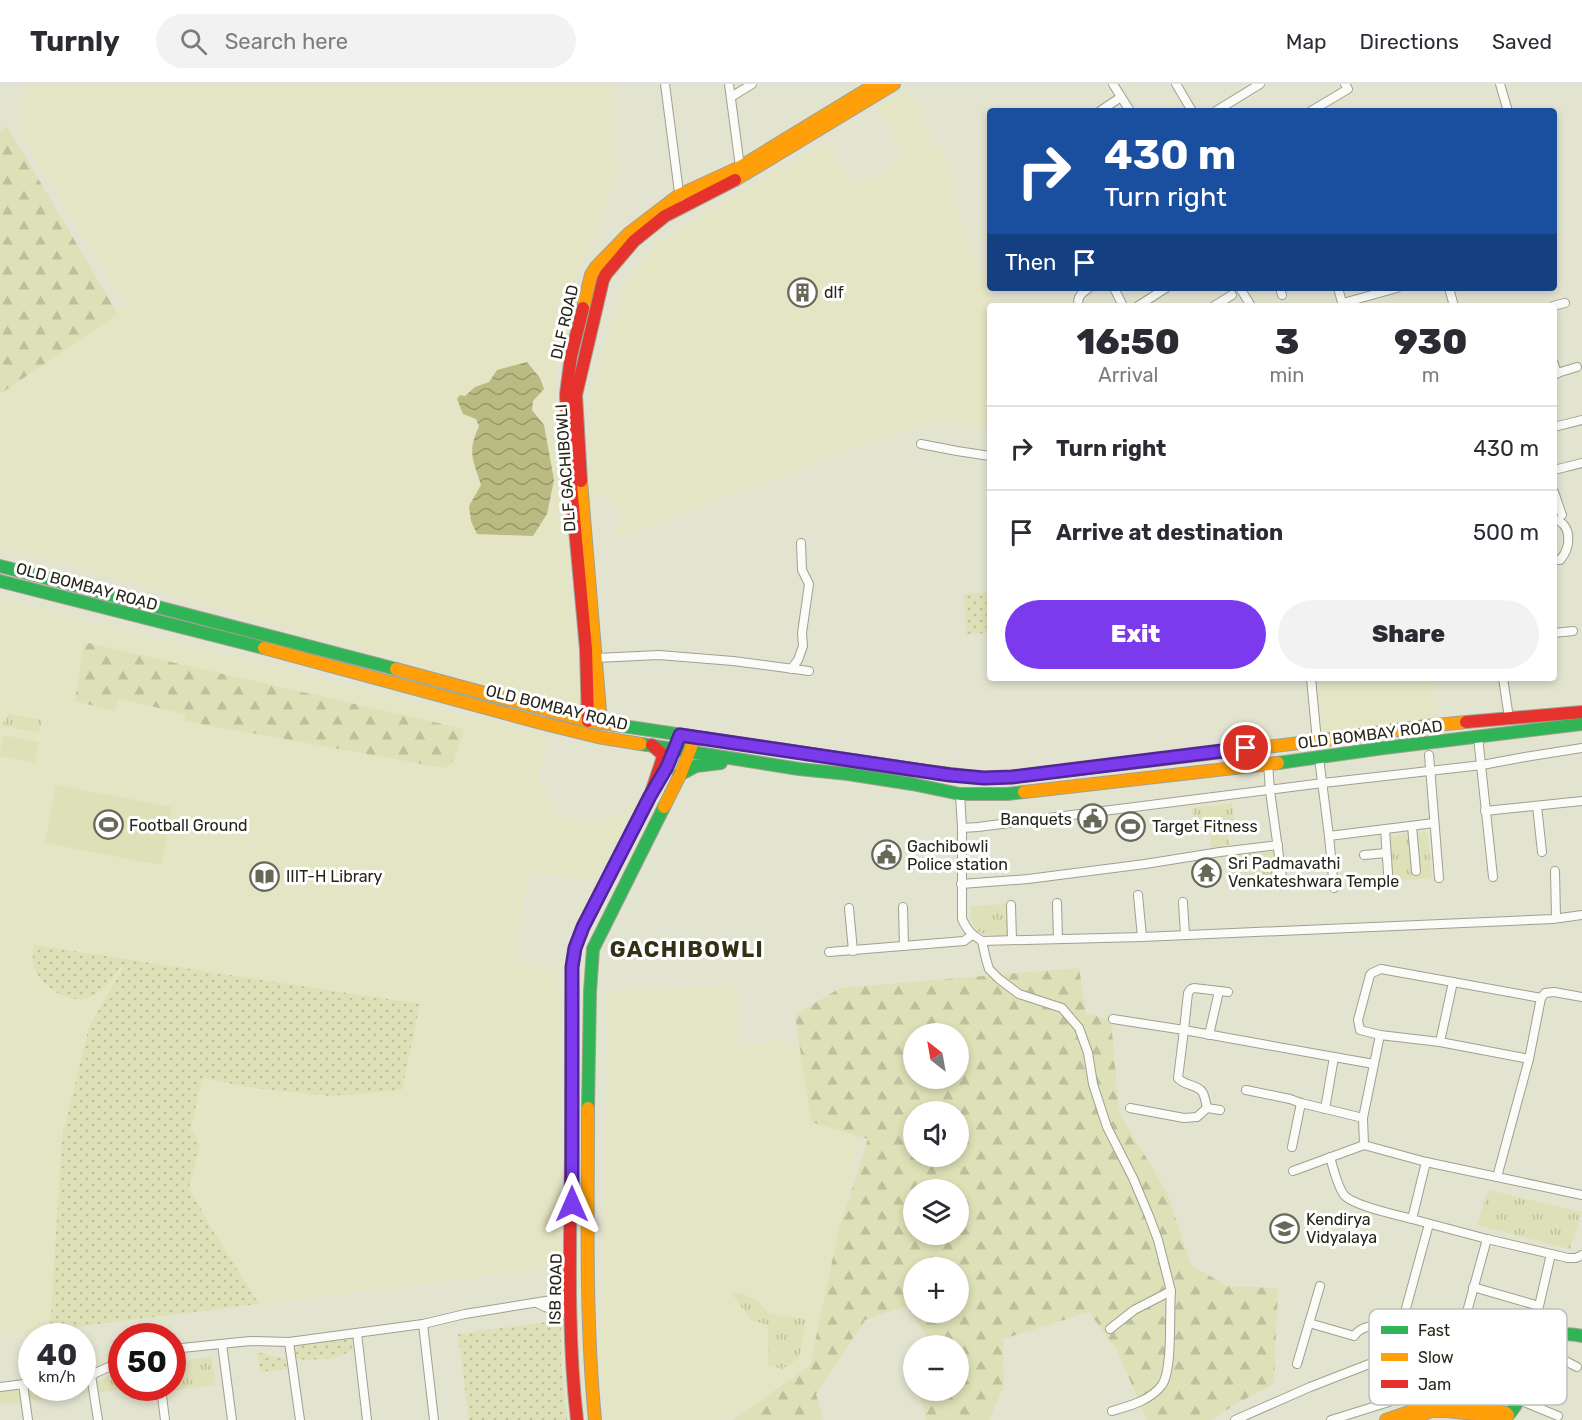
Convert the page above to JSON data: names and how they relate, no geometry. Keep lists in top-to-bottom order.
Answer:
{
  "streets": {
    "main road": [
      "DLF ROAD",
      "DLF GACHIBOWLI",
      "OLD BOMBAY ROAD",
      "ISB ROAD"
    ]
  },
  "crossings": [
    ["DLF ROAD", "DLF GACHIBOWLI"],
    ["DLF ROAD", "OLD BOMBAY ROAD"],
    ["DLF GACHIBOWLI", "OLD BOMBAY ROAD"],
    ["OLD BOMBAY ROAD", "ISB ROAD"]
  ],
  "districts": ["GACHIBOWLI"],
  "places": {
    "building": ["dlf"],
    "public building": ["Banquets", "Gachibowli Police station"],
    "sports": ["Football Ground", "Target Fitness"],
    "temple": ["Sri Padmavathi Venkateshwara Temple"],
    "library": ["IIIT-H Library"],
    "school or university": ["Kendirya Vidyalaya"]
  },
  "legend": ["Fast", "Slow", "Jam"],
  "north": "top left",
  "page": {
    "header": "Turnly",
    "search": "Search here",
    "nav": ["Map", "Directions", "Saved"],
    "turn": ["430 m", "Turn right"],
    "then": "Then",
    "eta": [
      "16:50",
      "Arrival",
      "3",
      "min",
      "930",
      "m"
    ],
    "list": [
      {
        "name": "Turn right",
        "value": "430 m"
      },
      {
        "name": "Arrive at destination",
        "value": "500 m"
      }
    ],
    "buttons": ["Exit", "Share"],
    "map_buttons": ["+", "−"],
    "speed": "40 km/h",
    "limit": "50"
  }
}
